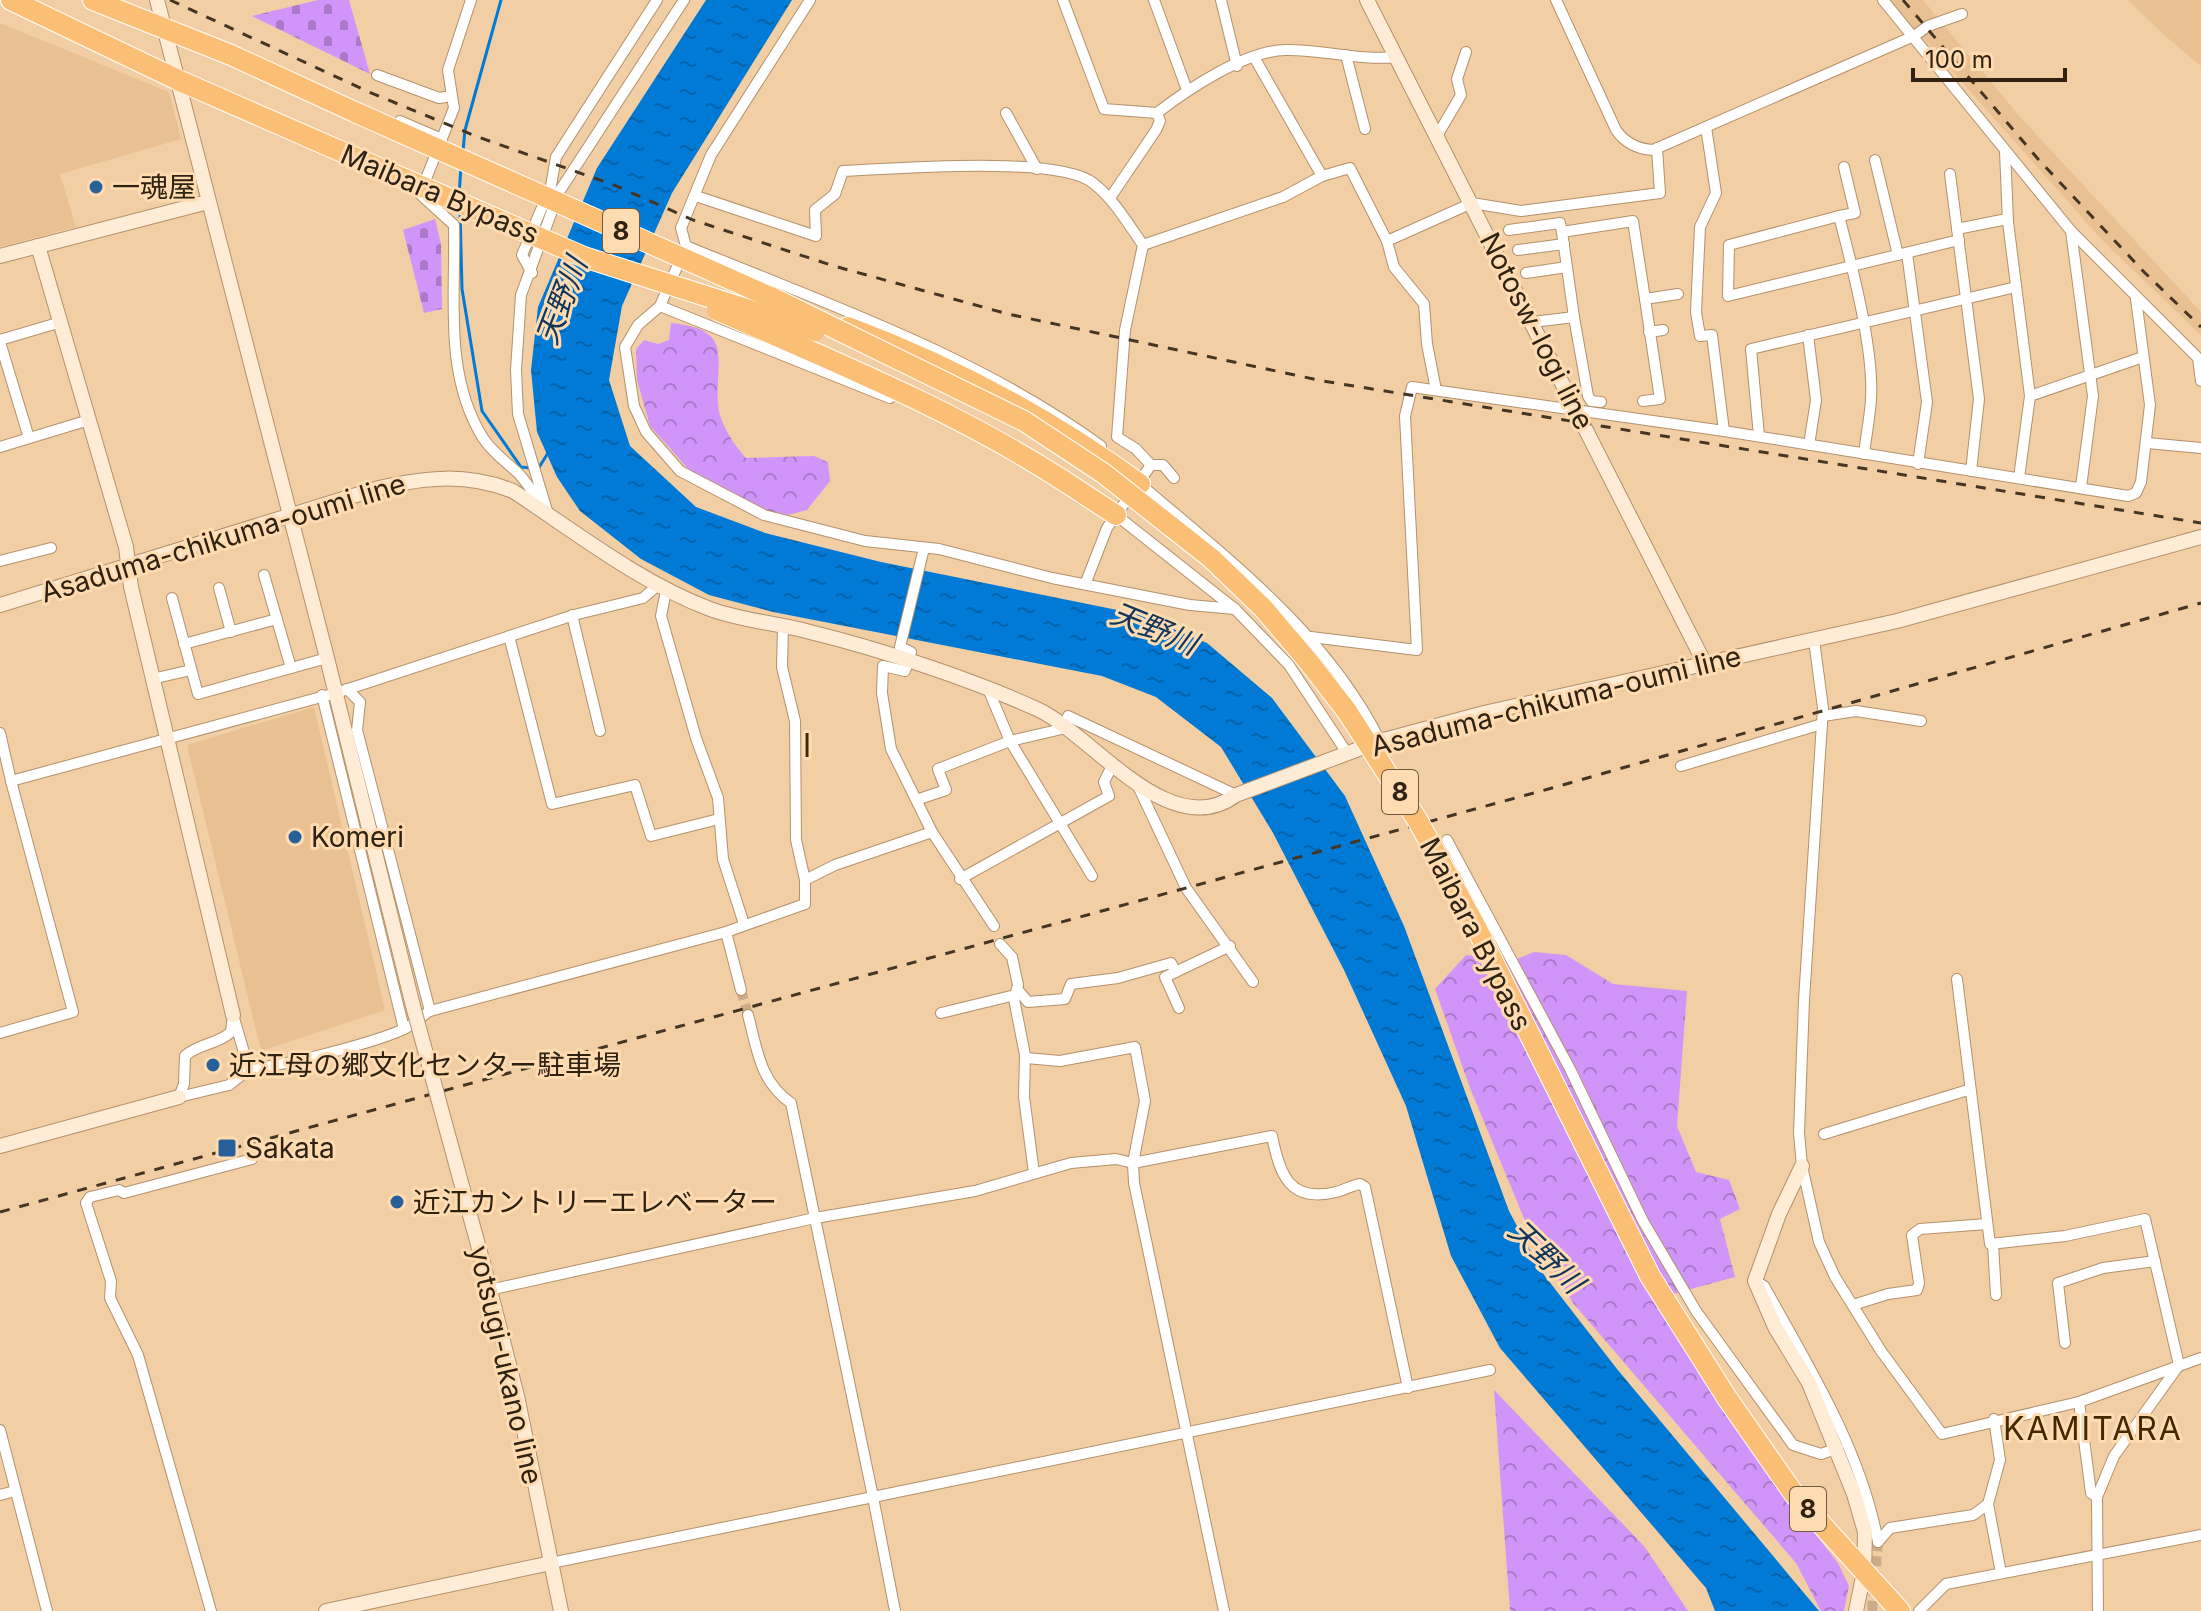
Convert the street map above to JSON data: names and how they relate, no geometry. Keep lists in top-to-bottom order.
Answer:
{
  "streets": {
    "highway": ["Maibara Bypass", "8"],
    "main road": ["Notosw-Iogi line", "Asaduma-chikuma-oumi line", "yotsugi-ukano line"]
  },
  "crossings": [
    ["Maibara Bypass", "yotsugi-ukano line"],
    ["Notosw-Iogi line", "Asaduma-chikuma-oumi line"],
    ["Asaduma-chikuma-oumi line", "yotsugi-ukano line"]
  ],
  "districts": ["I", "KAMITARA"],
  "water": ["天野川"],
  "places": {
    "other": [
      "一魂屋",
      "Komeri",
      "近江母の郷文化センター駐車場",
      "近江カントリーエレベーター"
    ],
    "transit": ["Sakata"]
  },
  "scale_bar": "100 m"
}
